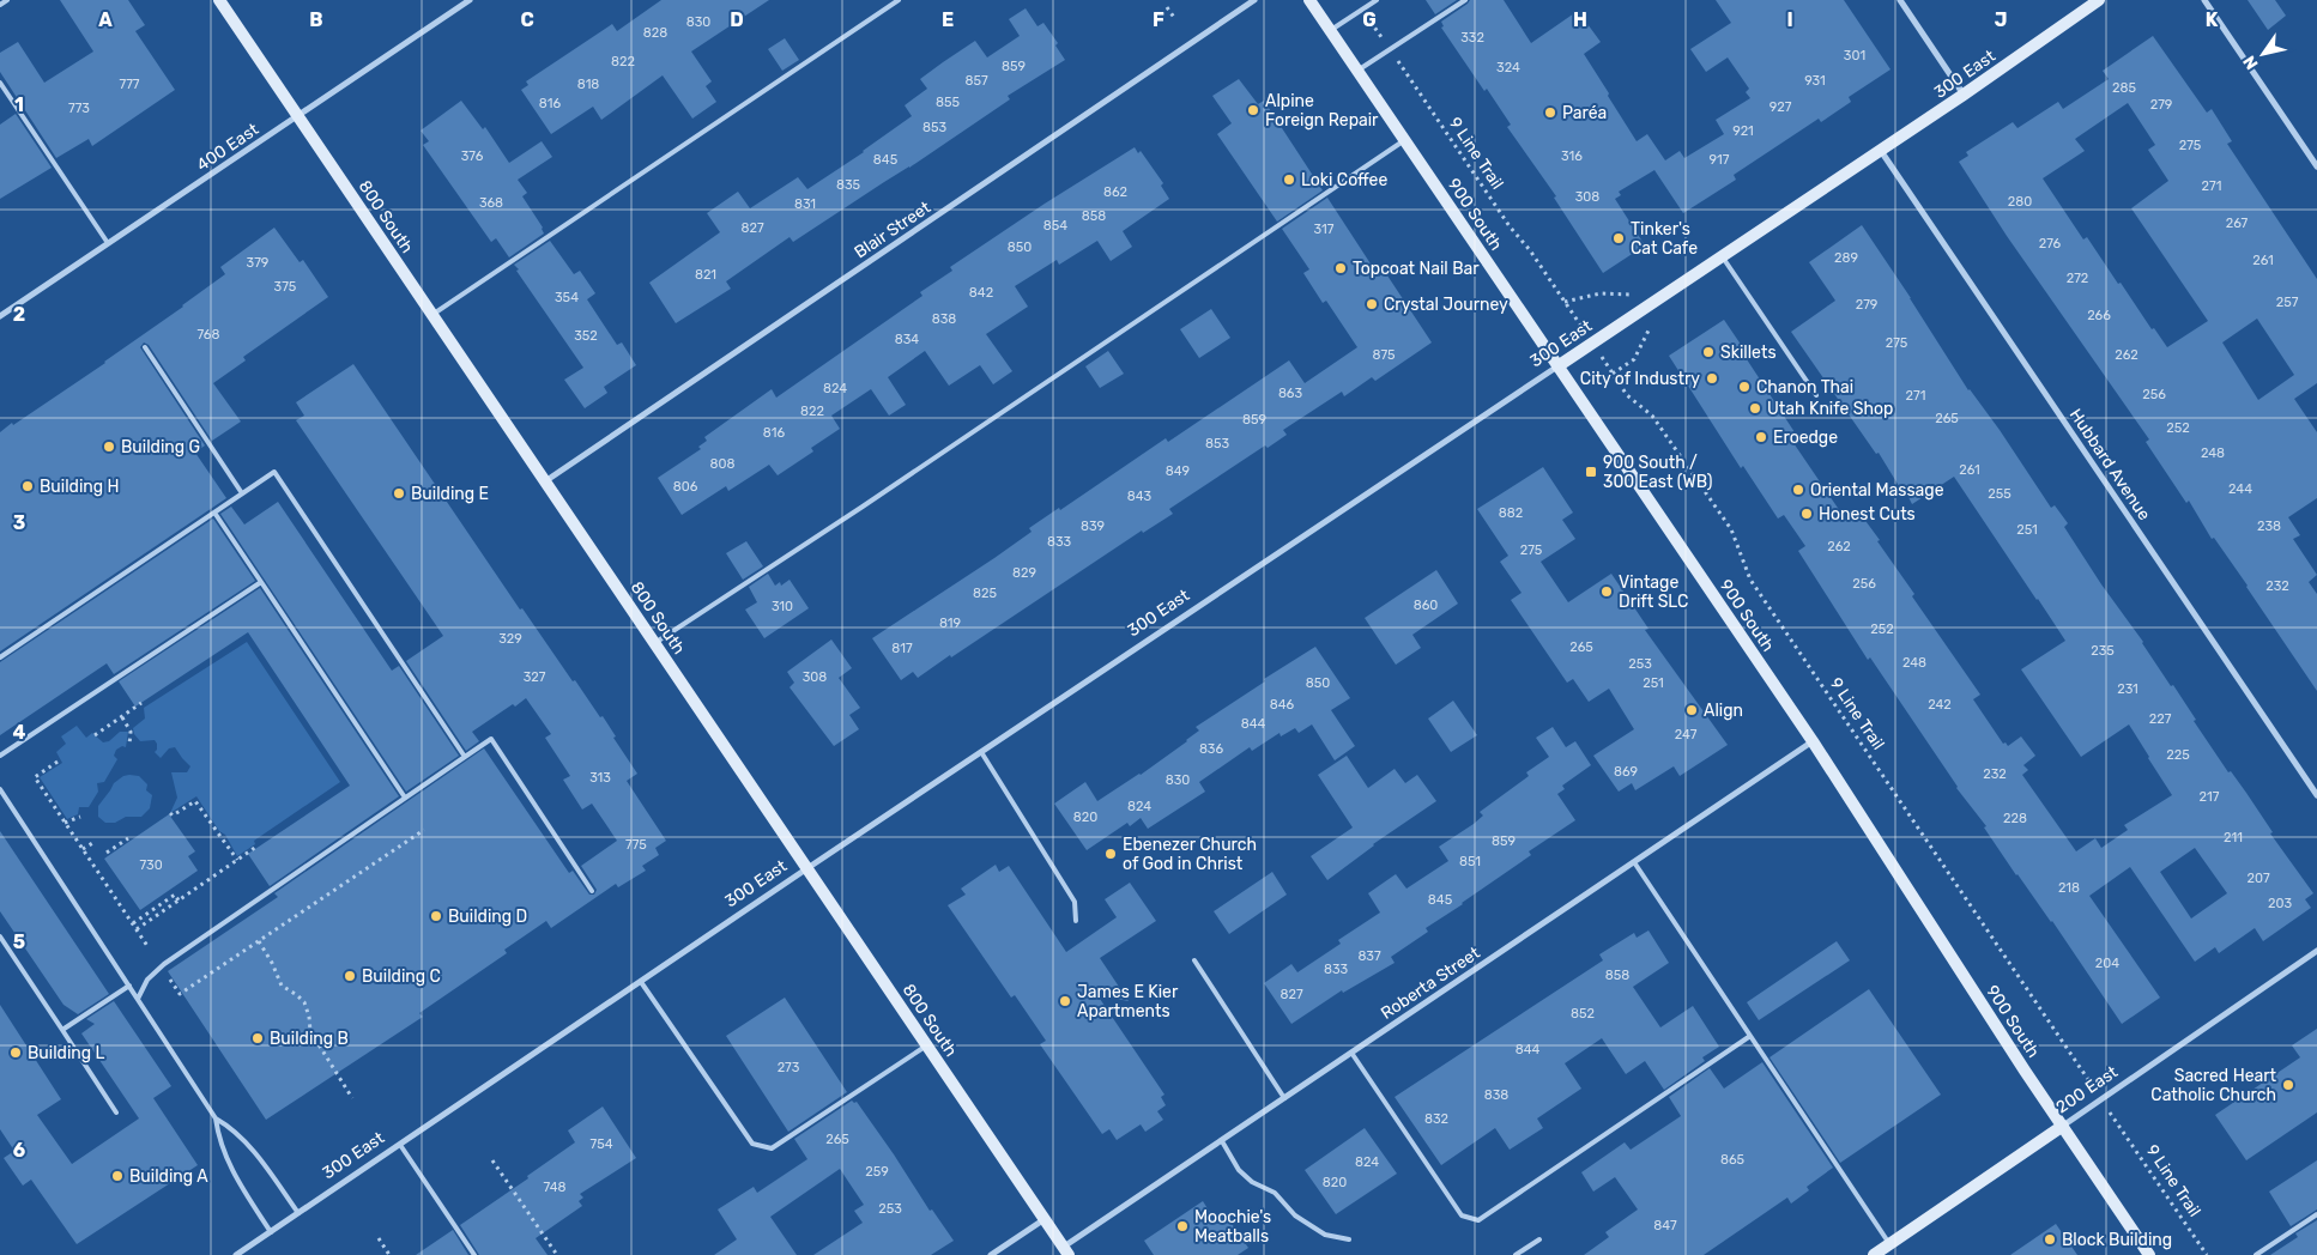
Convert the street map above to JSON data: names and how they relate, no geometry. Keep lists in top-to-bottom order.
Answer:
{
  "streets": {
    "street": [
      "300 East",
      "400 East",
      "900 South",
      "800 South",
      "Blair Street",
      "Hubbard Avenue",
      "Roberta Street",
      "200 East"
    ],
    "path": ["9 Line Trail"]
  },
  "crossings": [
    ["300 East", "900 South"],
    ["300 East", "800 South"],
    ["300 East", "Hubbard Avenue"],
    ["400 East", "800 South"],
    ["900 South", "Roberta Street"],
    ["900 South", "200 East"],
    ["800 South", "Blair Street"],
    ["800 South", "Roberta Street"]
  ],
  "places": {
    "other": [
      "Alpine Foreign Repair",
      "Paréa",
      "Loki Coffee",
      "Tinker's Cat Cafe",
      "Topcoat Nail Bar",
      "Crystal Journey",
      "Skillets",
      "City of Industry",
      "Chanon Thai",
      "Utah Knife Shop",
      "Eroedge",
      "Building G",
      "Building H",
      "Oriental Massage",
      "Building E",
      "Honest Cuts",
      "Vintage Drift SLC",
      "Align",
      "Ebenezer Church of God in Christ",
      "Building D",
      "Building C",
      "James E Kier Apartments",
      "Building B",
      "Building L",
      "Sacred Heart Catholic Church",
      "Building A",
      "Moochie's Meatballs",
      "Block Building"
    ],
    "transit": ["900 South / 300 East (WB)"]
  },
  "house_numbers": [
    "830",
    "828",
    "332",
    "301",
    "822",
    "859",
    "324",
    "857",
    "931",
    "777",
    "818",
    "285",
    "855",
    "816",
    "279",
    "927",
    "773",
    "853",
    "921",
    "275",
    "376",
    "316",
    "845",
    "917",
    "835",
    "271",
    "862",
    "308",
    "280",
    "368",
    "831",
    "858",
    "267",
    "854",
    "827",
    "317",
    "276",
    "850",
    "289",
    "261",
    "379",
    "821",
    "272",
    "375",
    "842",
    "354",
    "257",
    "279",
    "266",
    "838",
    "768",
    "352",
    "834",
    "275",
    "875",
    "262",
    "824",
    "863",
    "256",
    "271",
    "822",
    "265",
    "859",
    "252",
    "816",
    "853",
    "248",
    "808",
    "261",
    "849",
    "806",
    "244",
    "255",
    "843",
    "882",
    "839",
    "238",
    "251",
    "833",
    "262",
    "275",
    "829",
    "256",
    "232",
    "825",
    "860",
    "310",
    "819",
    "252",
    "329",
    "265",
    "817",
    "235",
    "248",
    "253",
    "327",
    "308",
    "850",
    "251",
    "231",
    "846",
    "242",
    "227",
    "844",
    "247",
    "836",
    "225",
    "869",
    "232",
    "313",
    "830",
    "217",
    "824",
    "820",
    "228",
    "211",
    "859",
    "775",
    "851",
    "730",
    "207",
    "218",
    "845",
    "203",
    "837",
    "204",
    "833",
    "858",
    "827",
    "852",
    "844",
    "273",
    "838",
    "832",
    "265",
    "754",
    "865",
    "824",
    "259",
    "820",
    "748",
    "253",
    "847"
  ],
  "north": "bottom left",
  "grid": {
    "columns": [
      "A",
      "B",
      "C",
      "D",
      "E",
      "F",
      "G",
      "H",
      "I",
      "J",
      "K"
    ],
    "rows": [
      "1",
      "2",
      "3",
      "4",
      "5",
      "6"
    ]
  }
}
